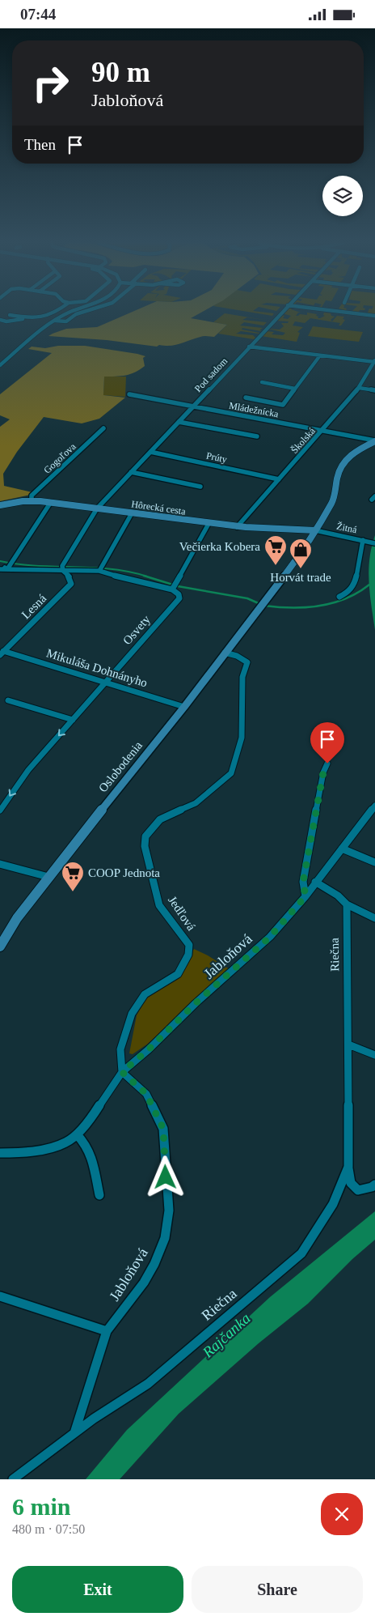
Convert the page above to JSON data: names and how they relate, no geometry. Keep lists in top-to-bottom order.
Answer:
{
  "streets": {
    "street": [
      "Pod sadom",
      "Mládežnícka",
      "Školská",
      "Prúty",
      "Gogoľova",
      "Hôrecká cesta",
      "Žitná",
      "Lesná",
      "Osvety",
      "Mikuláša Dohnányho",
      "Oslobodenia",
      "Jedľová",
      "Riečna",
      "Jabloňová"
    ]
  },
  "crossings": [
    ["Pod sadom", "Mládežnícka"],
    ["Pod sadom", "Prúty"],
    ["Pod sadom", "Hôrecká cesta"],
    ["Pod sadom", "Lesná"],
    ["Mládežnícka", "Školská"],
    ["Mládežnícka", "Oslobodenia"],
    ["Školská", "Prúty"],
    ["Školská", "Hôrecká cesta"],
    ["Gogoľova", "Hôrecká cesta"],
    ["Hôrecká cesta", "Žitná"],
    ["Hôrecká cesta", "Oslobodenia"],
    ["Žitná", "Oslobodenia"],
    ["Lesná", "Mikuláša Dohnányho"],
    ["Osvety", "Mikuláša Dohnányho"],
    ["Mikuláša Dohnányho", "Oslobodenia"],
    ["Oslobodenia", "Jedľová"],
    ["Jedľová", "Jabloňová"],
    ["Riečna", "Jabloňová"]
  ],
  "one_way": ["Osvety"],
  "water": ["Rajčanka"],
  "places": {
    "supermarket": ["Večierka Kobera", "COOP Jednota"],
    "shop": ["Horvát trade"]
  },
  "page": {
    "status": "07:44",
    "turn": ["90 m", "Jabloňová"],
    "then": "Then",
    "heading": ["6 min", "480 m · 07:50"],
    "buttons": ["Exit", "Share"]
  }
}
